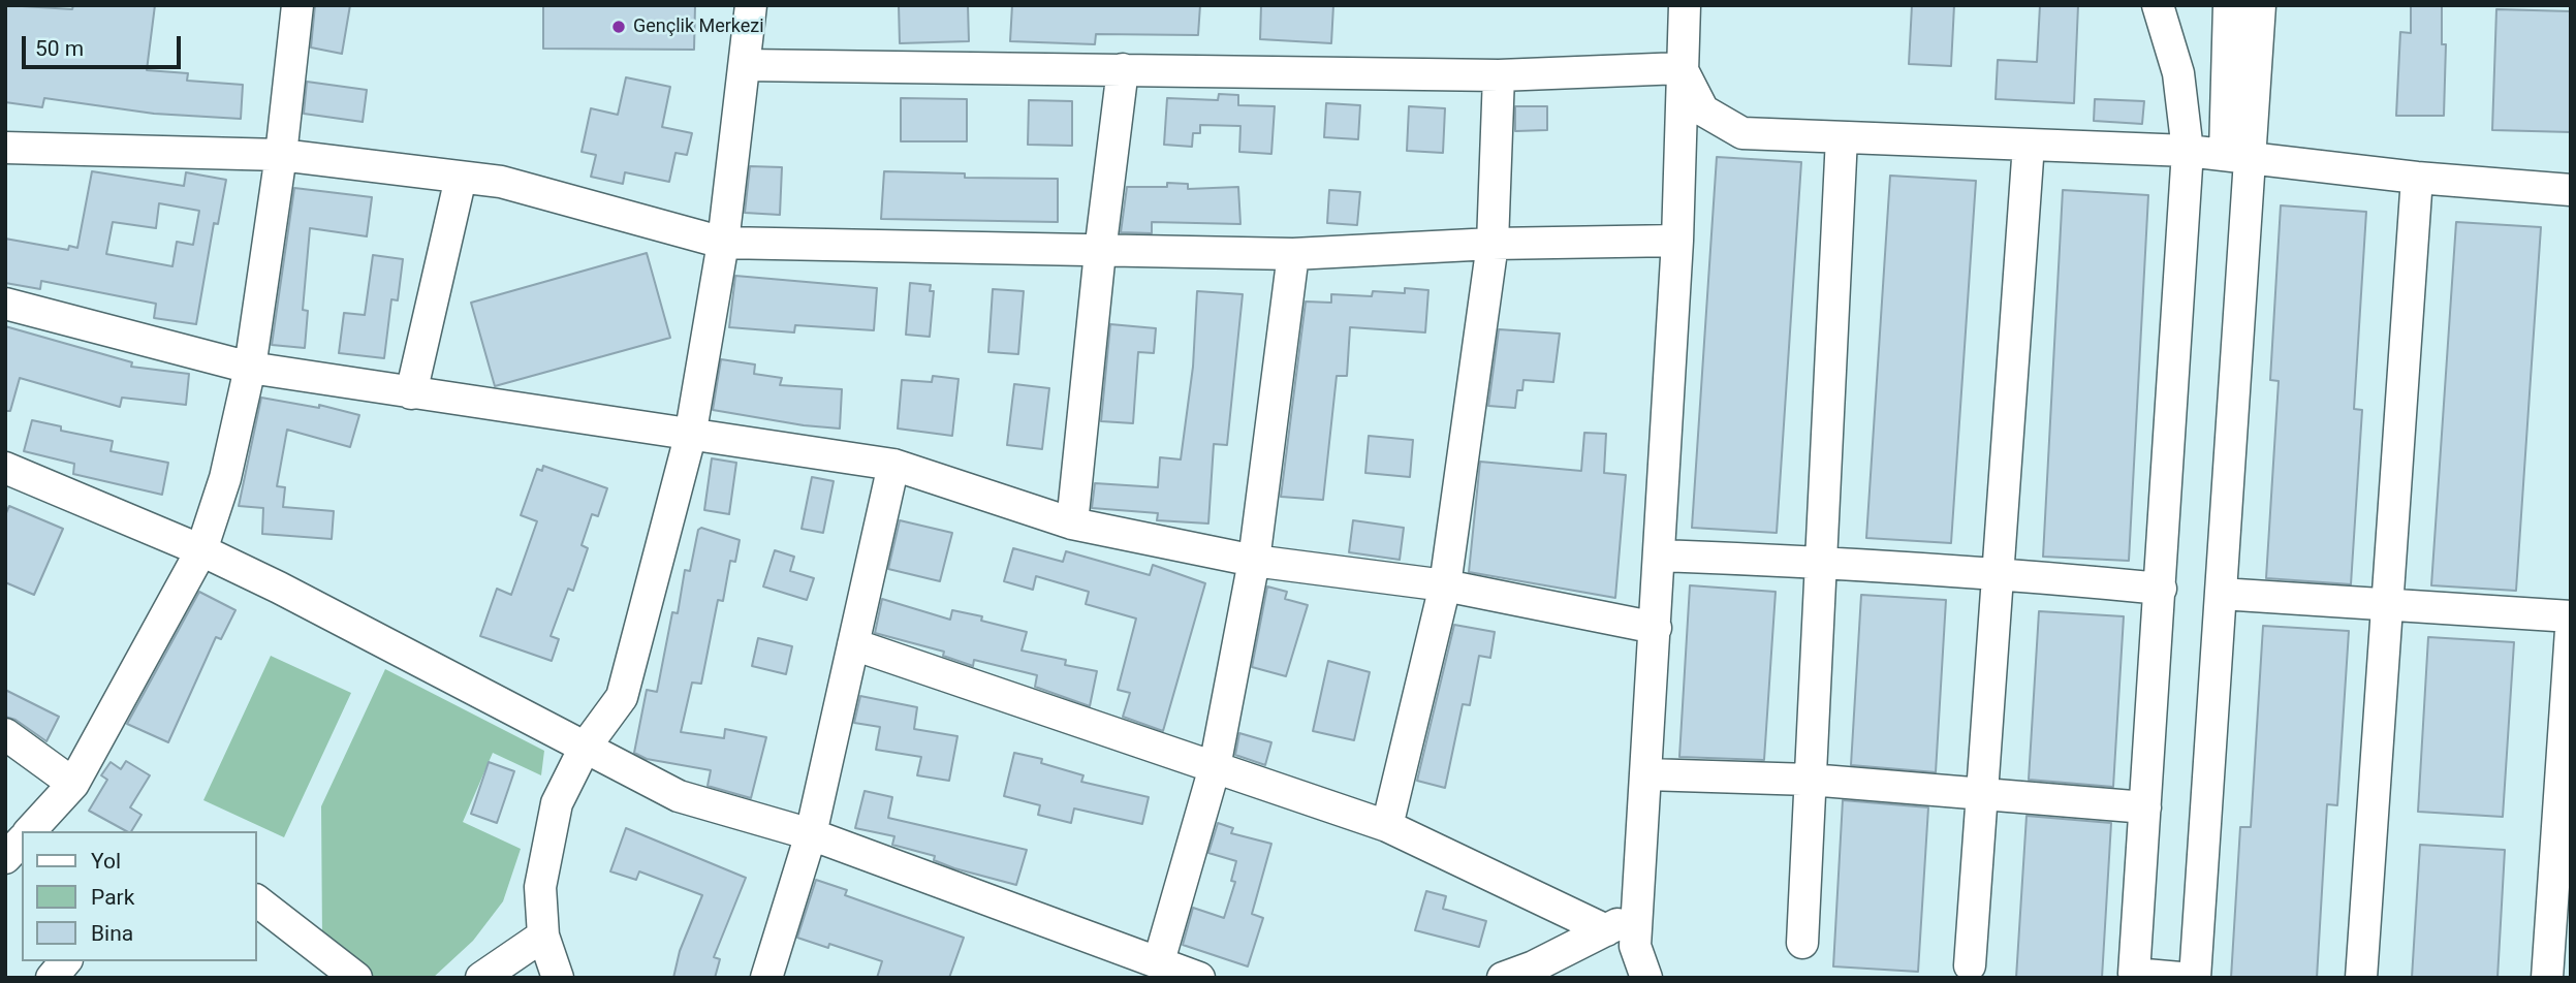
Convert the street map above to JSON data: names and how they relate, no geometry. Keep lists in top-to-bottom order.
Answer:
{
  "places": ["Gençlik Merkezi"],
  "legend": ["Yol", "Park", "Bina"],
  "scale_bar": "50 m"
}
